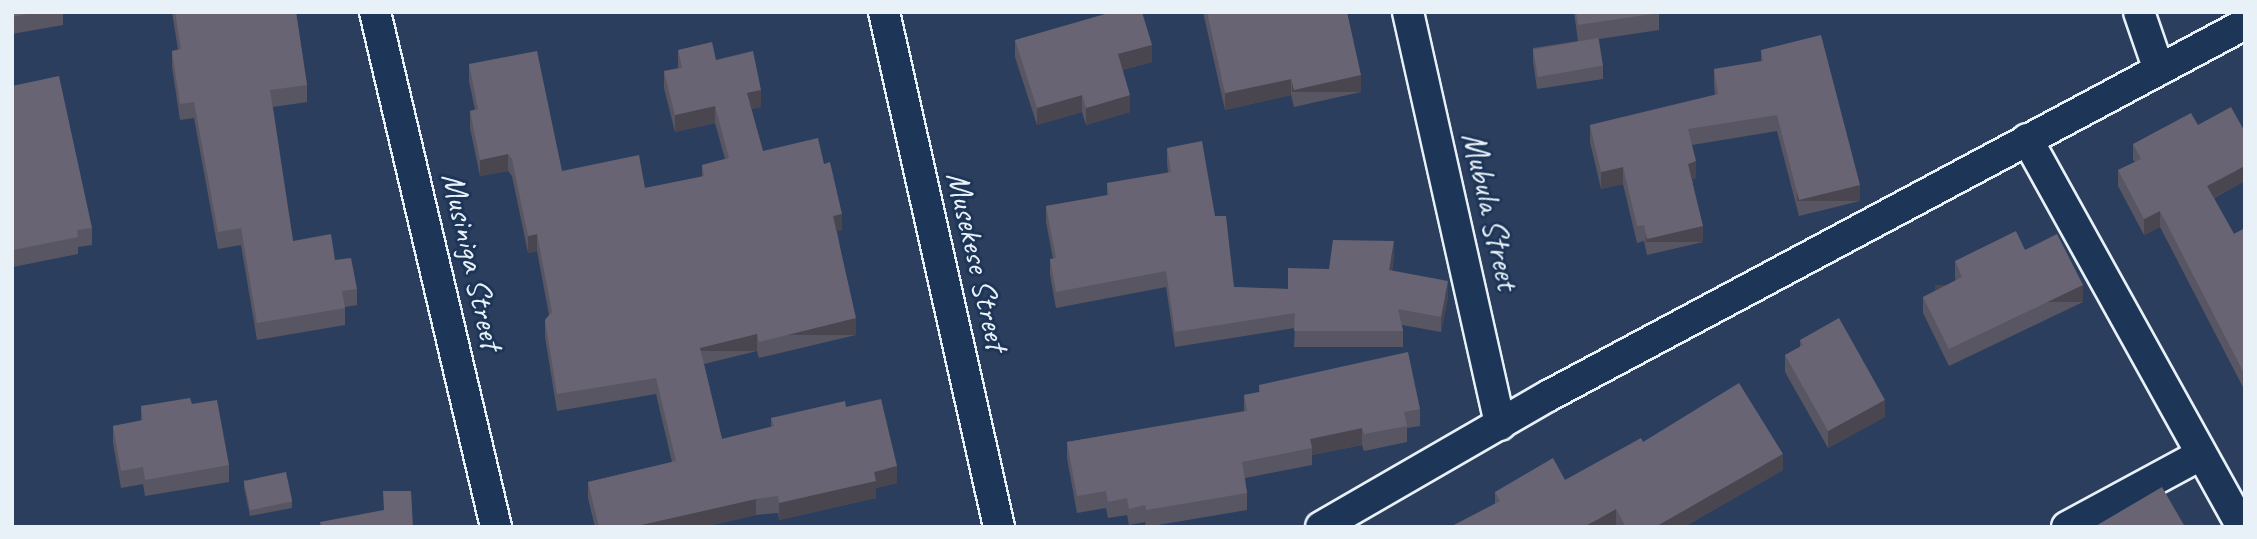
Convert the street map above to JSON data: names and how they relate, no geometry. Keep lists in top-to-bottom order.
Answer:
{
  "streets": {
    "street": ["Mubula Street", "Musiniga Street", "Musekese Street"]
  }
}
